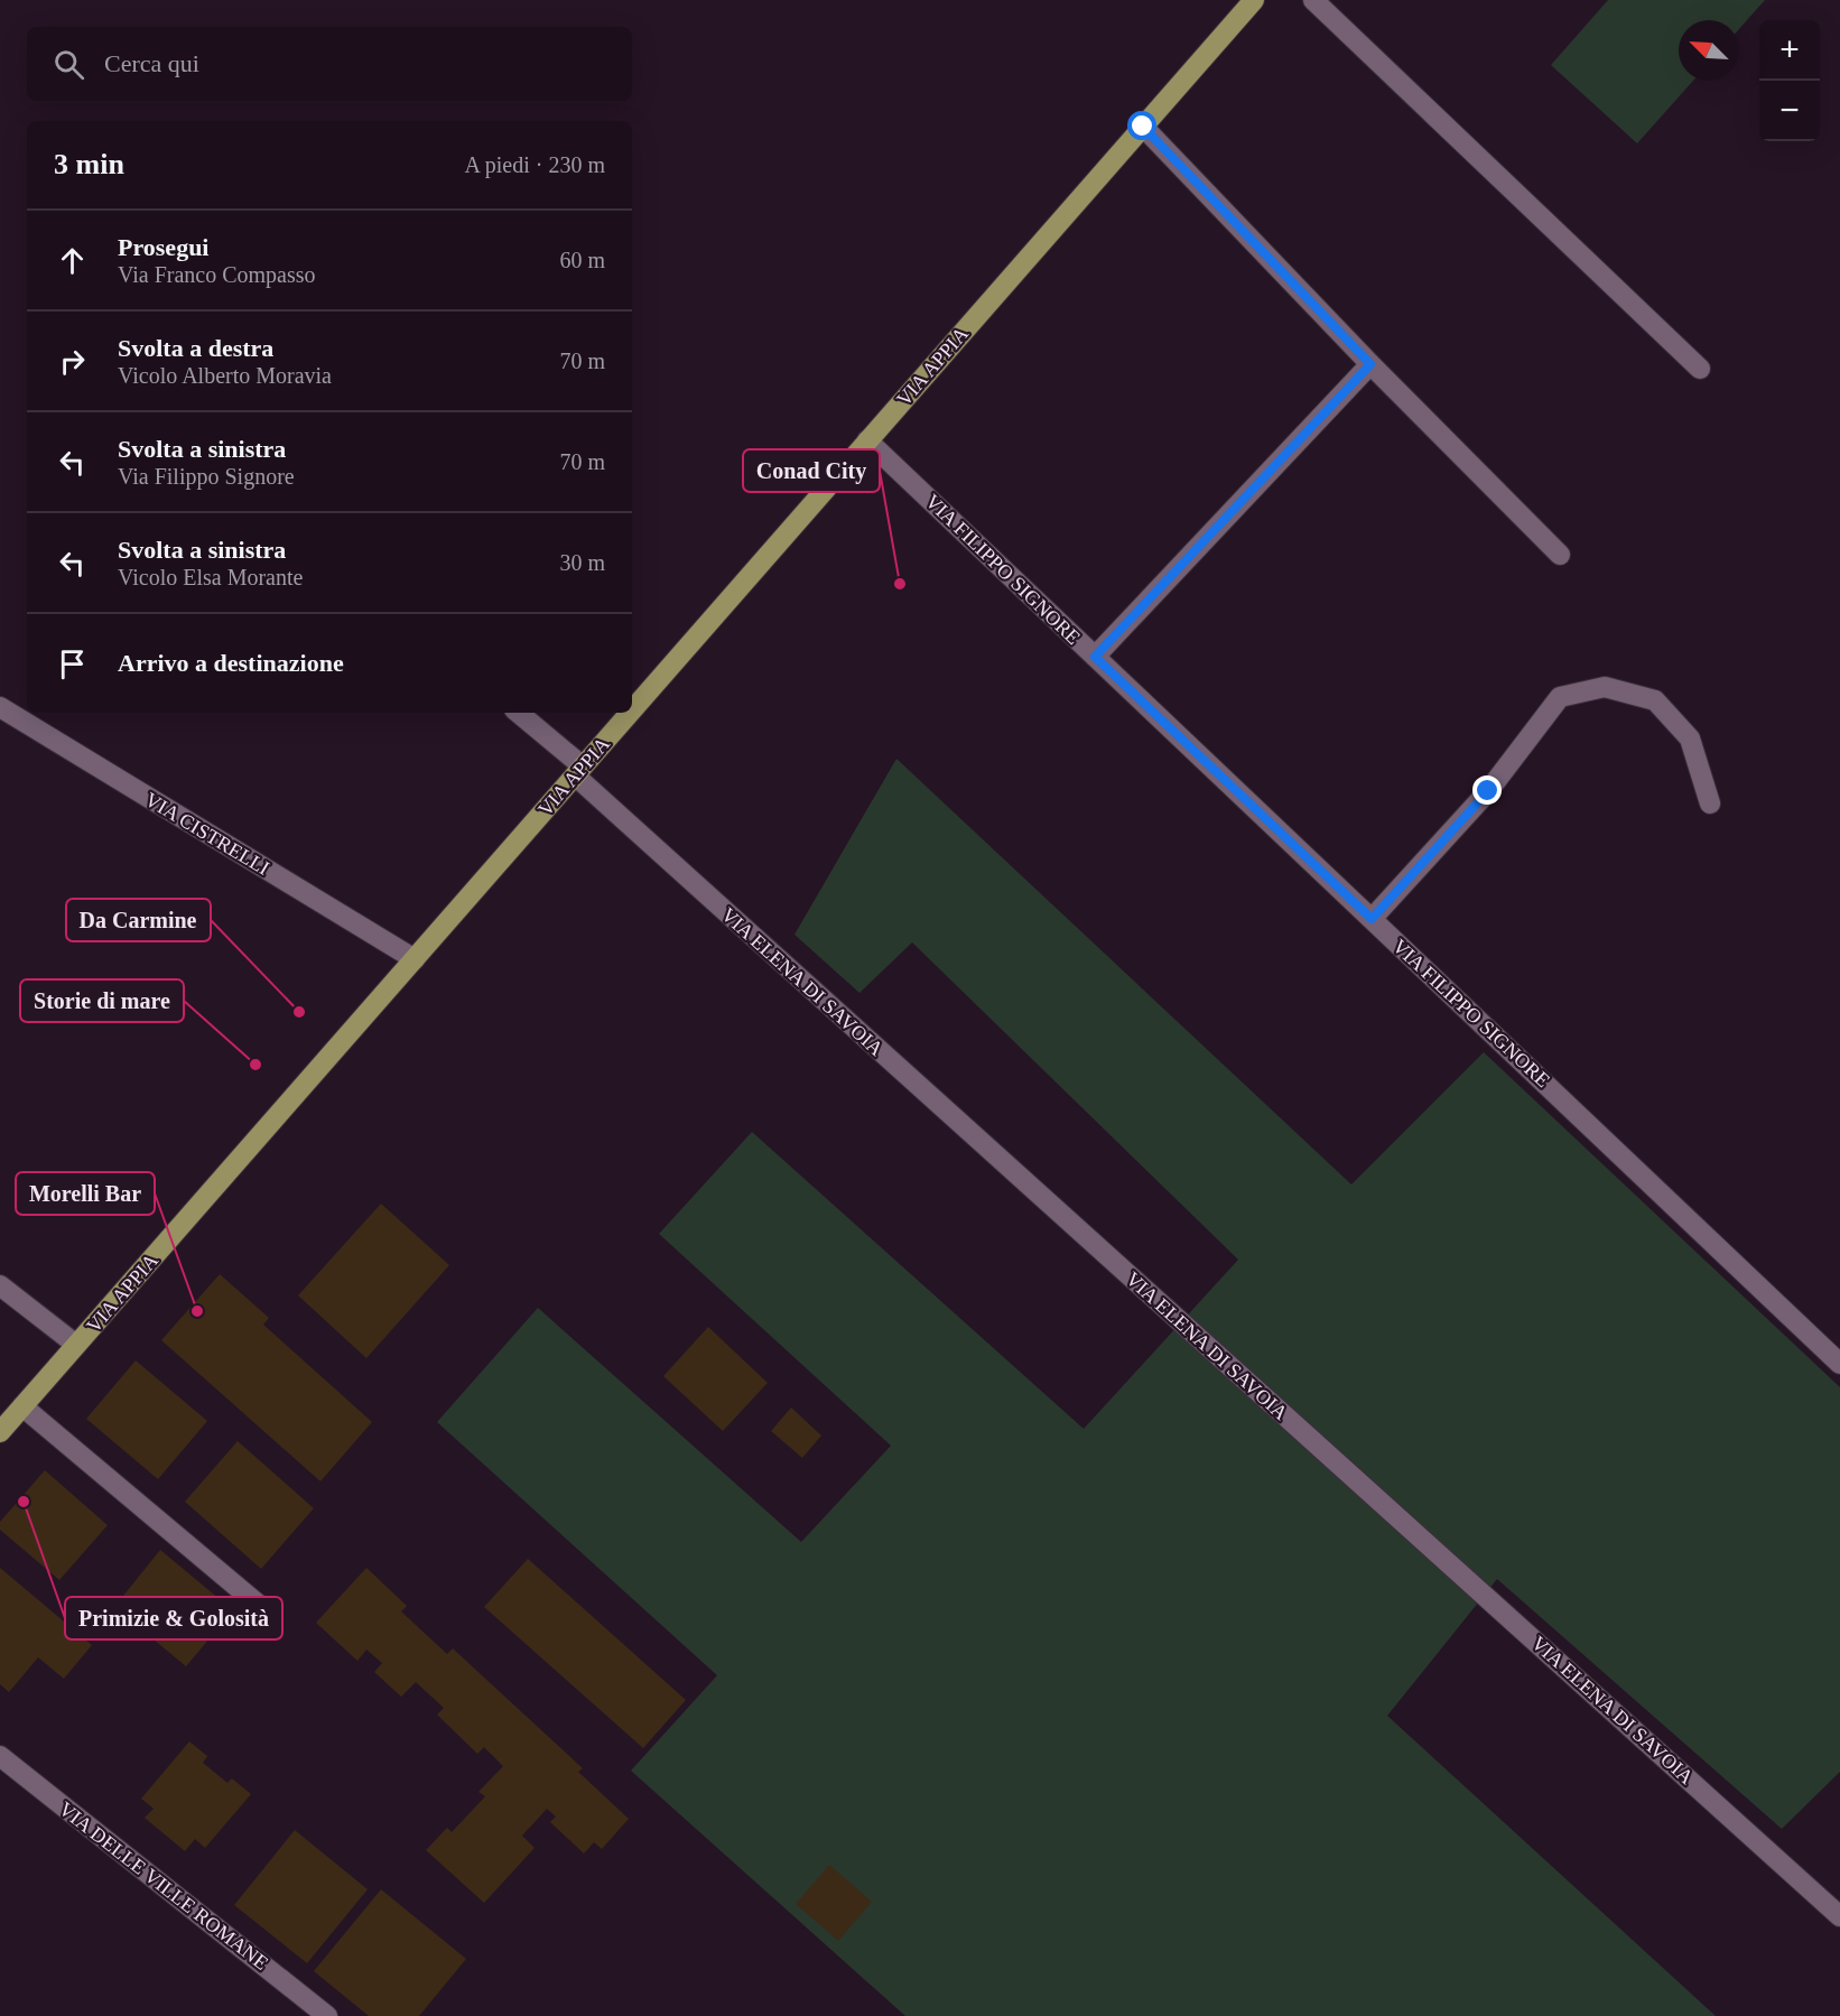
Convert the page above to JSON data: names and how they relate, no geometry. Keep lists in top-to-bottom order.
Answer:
{
  "streets": {
    "main road": ["VIA APPIA"],
    "street": [
      "VIA FILIPPO SIGNORE",
      "VIA CISTRELLI",
      "VIA ELENA DI SAVOIA",
      "VIA DELLE VILLE ROMANE"
    ]
  },
  "crossings": [
    ["VIA APPIA", "VIA FILIPPO SIGNORE"],
    ["VIA APPIA", "VIA CISTRELLI"],
    ["VIA APPIA", "VIA ELENA DI SAVOIA"]
  ],
  "places": [
    "Conad City",
    "Da Carmine",
    "Storie di mare",
    "Morelli Bar",
    "Primizie & Golosità"
  ],
  "north": "top left",
  "page": {
    "map_buttons": ["+", "−"],
    "search": "Cerca qui",
    "heading": ["3 min", "A piedi · 230 m"],
    "list": [
      ["Prosegui", "Via Franco Compasso", "60 m"],
      ["Svolta a destra", "Vicolo Alberto Moravia", "70 m"],
      ["Svolta a sinistra", "Via Filippo Signore", "70 m"],
      ["Svolta a sinistra", "Vicolo Elsa Morante", "30 m"],
      "Arrivo a destinazione"
    ]
  }
}
